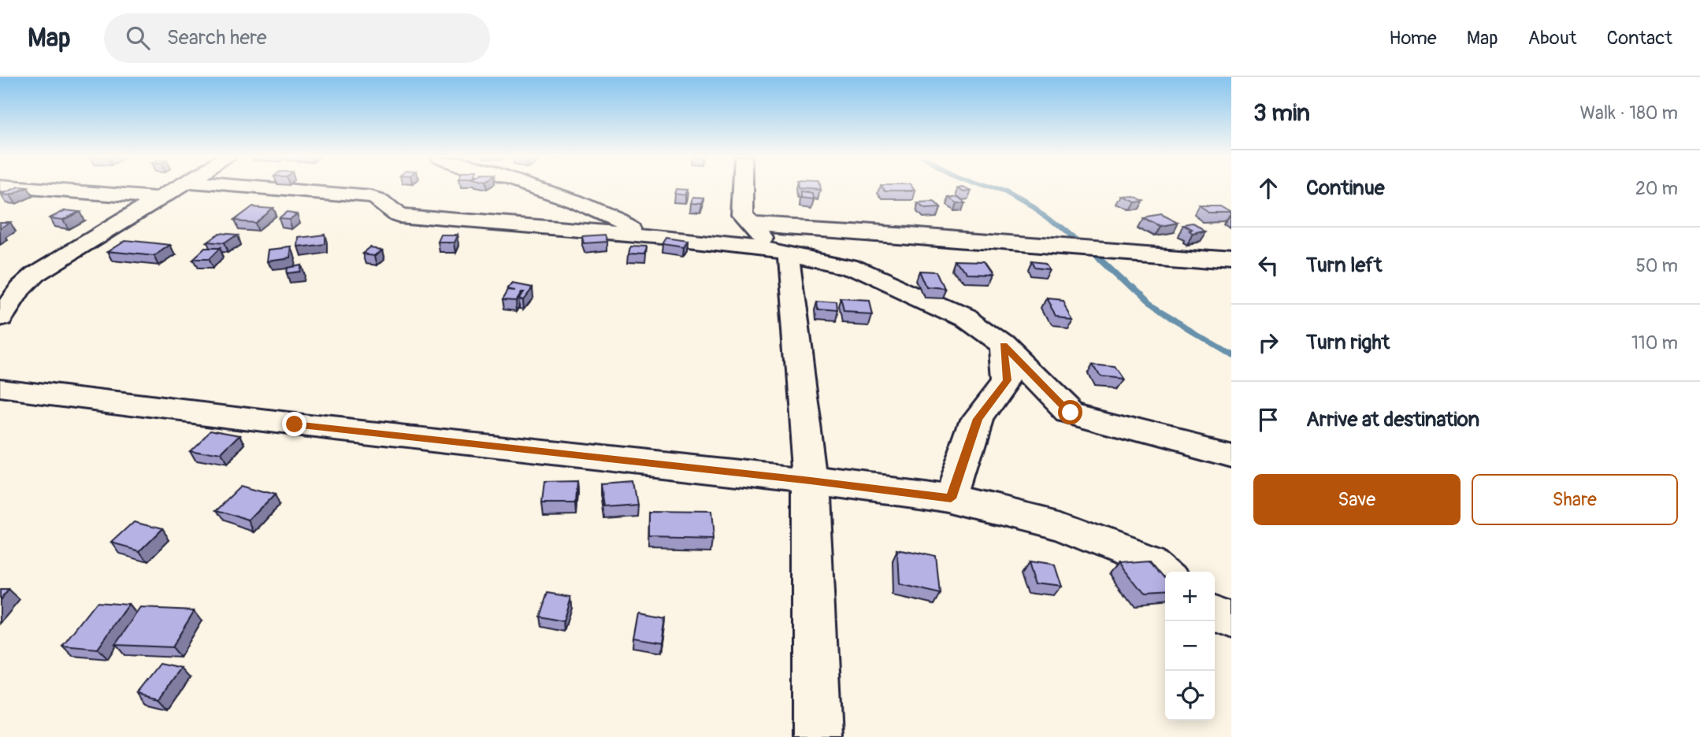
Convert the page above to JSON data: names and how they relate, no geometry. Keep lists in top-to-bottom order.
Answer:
{
  "page": {
    "header": "Map",
    "search": "Search here",
    "nav": [
      "Home",
      "Map",
      "About",
      "Contact"
    ],
    "heading": ["3 min", "Walk · 180 m"],
    "list": [
      ["Continue", "20 m"],
      ["Turn left", "50 m"],
      ["Turn right", "110 m"],
      "Arrive at destination"
    ],
    "buttons": ["Save", "Share"],
    "map_buttons": ["+", "−"]
  }
}
